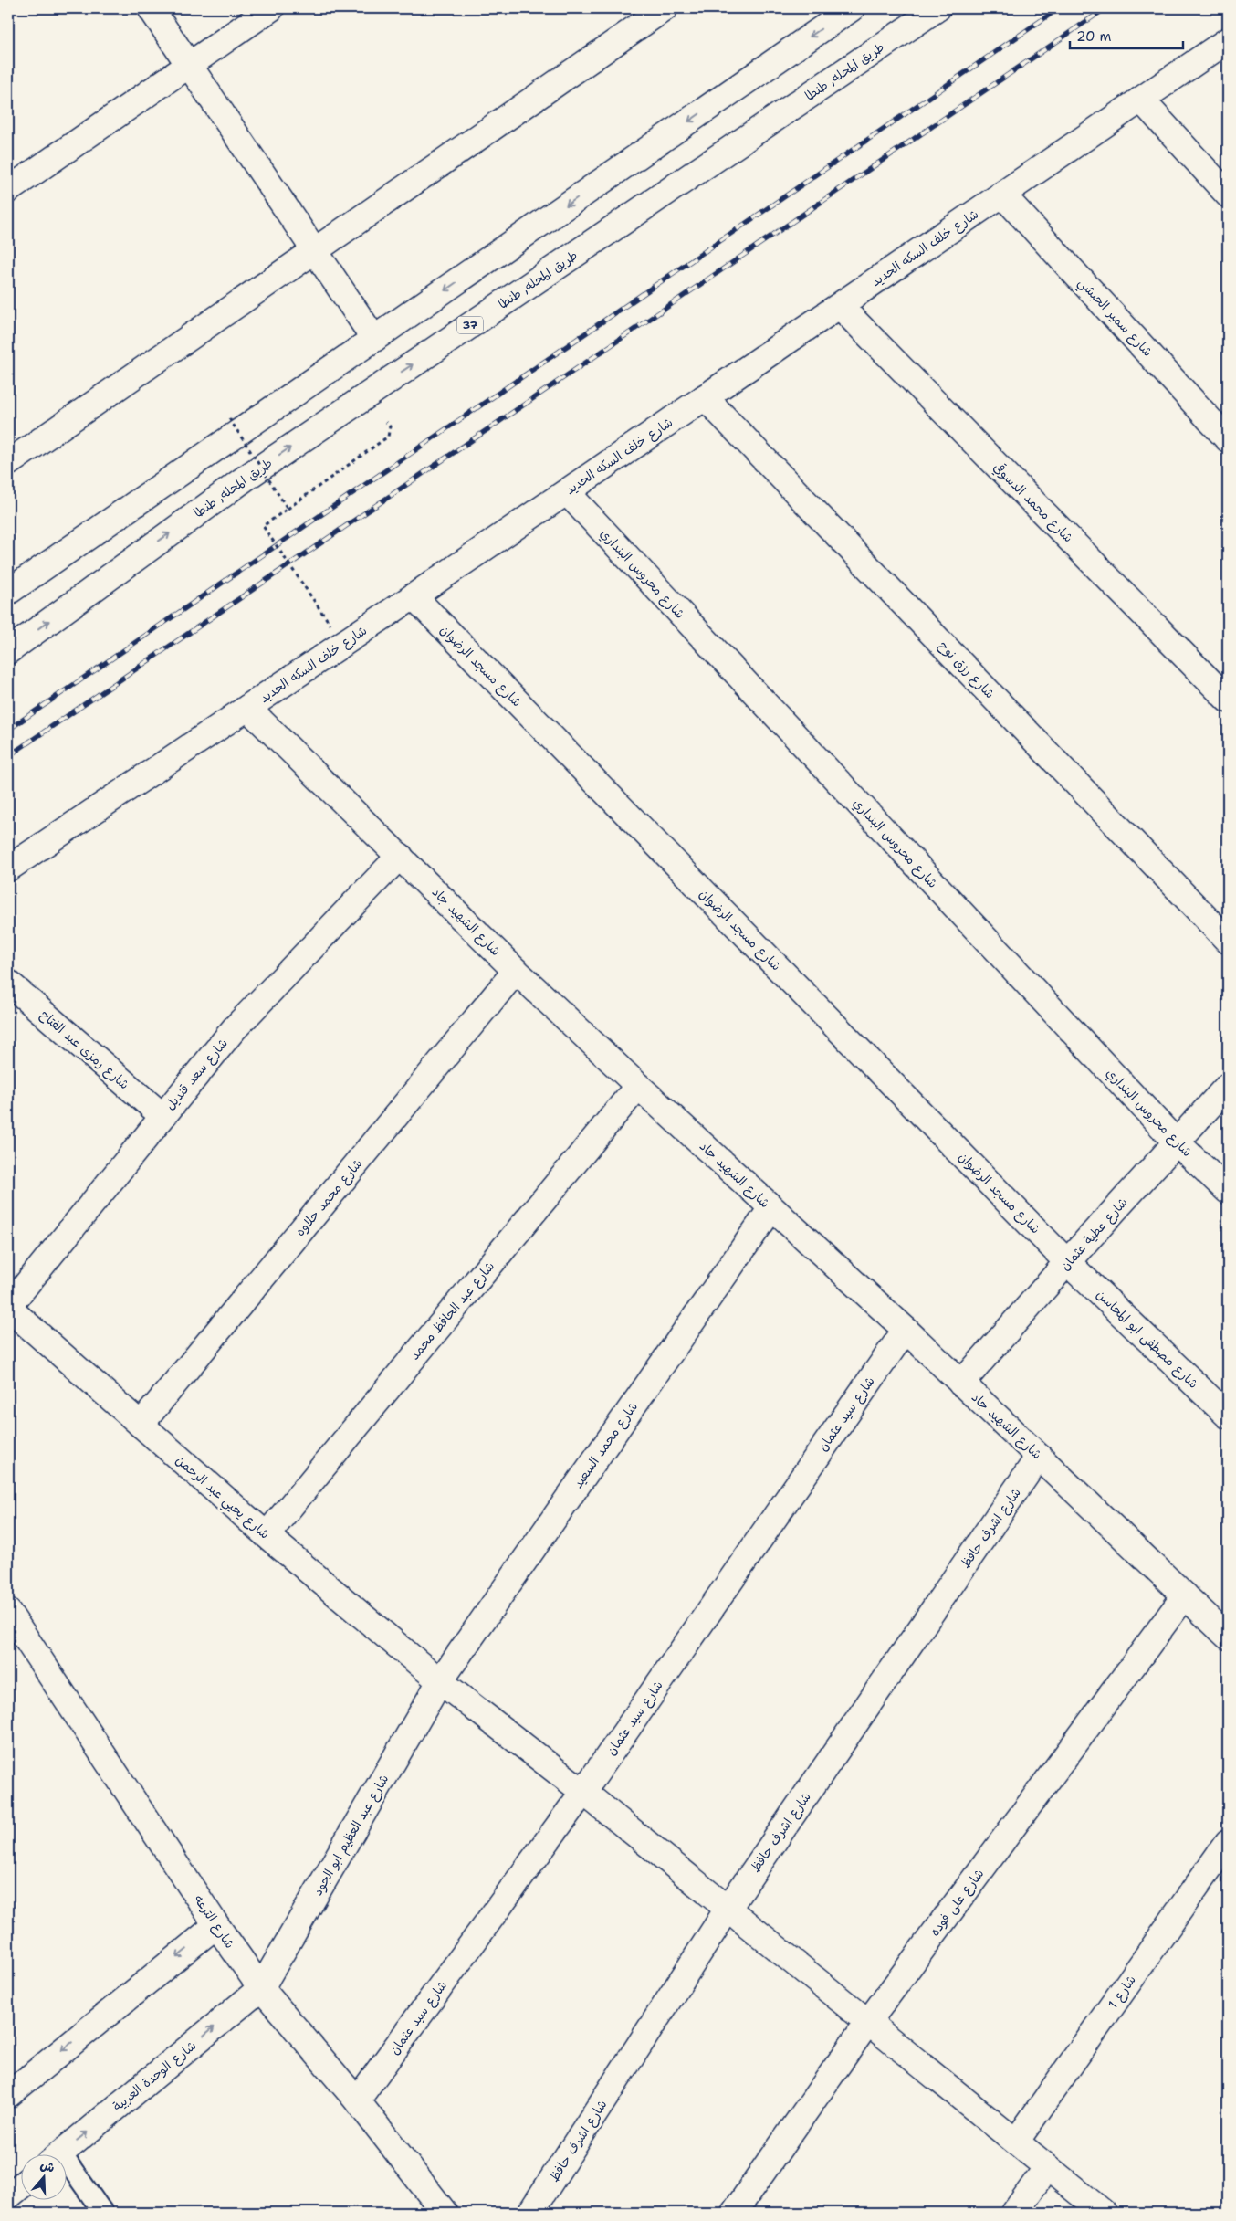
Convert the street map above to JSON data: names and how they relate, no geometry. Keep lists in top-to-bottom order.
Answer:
{
  "streets": {
    "street": [
      "طريق المحله, طنطا",
      "شارع خلف السكه الحديد",
      "شارع سمير الحبشي",
      "37",
      "شارع محمد الدسوقي",
      "شارع محروس البنداري",
      "شارع مسجد الرضوان",
      "شارع رزق نوح",
      "شارع الشهيد جاد",
      "شارع رمزى عبد الفتاح",
      "شارع سعد قنديل",
      "شارع محمد حلاوه",
      "شارع عطية عثمان",
      "شارع عبد الحافظ محمد",
      "شارع مصطفى ابو المحاسن",
      "شارع سيد عثمان",
      "شارع محمد السعيد",
      "شارع يحيي عبد الرحمن",
      "شارع اشرف حافظ",
      "شارع عبد العظيم ابو الجود",
      "شارع على فوده",
      "شارع الترعه",
      "شارع 1",
      "شارع الوحدة العربية"
    ]
  },
  "crossings": [
    ["شارع خلف السكه الحديد", "شارع سمير الحبشي"],
    ["شارع خلف السكه الحديد", "شارع محمد الدسوقي"],
    ["شارع خلف السكه الحديد", "شارع محروس البنداري"],
    ["شارع خلف السكه الحديد", "شارع مسجد الرضوان"],
    ["شارع خلف السكه الحديد", "شارع رزق نوح"],
    ["شارع خلف السكه الحديد", "شارع الشهيد جاد"],
    ["شارع محروس البنداري", "شارع عطية عثمان"],
    ["شارع مسجد الرضوان", "شارع عطية عثمان"],
    ["شارع مسجد الرضوان", "شارع مصطفى ابو المحاسن"],
    ["شارع الشهيد جاد", "شارع سعد قنديل"],
    ["شارع الشهيد جاد", "شارع محمد حلاوه"],
    ["شارع الشهيد جاد", "شارع عطية عثمان"],
    ["شارع الشهيد جاد", "شارع عبد الحافظ محمد"],
    ["شارع الشهيد جاد", "شارع سيد عثمان"],
    ["شارع الشهيد جاد", "شارع محمد السعيد"],
    ["شارع الشهيد جاد", "شارع اشرف حافظ"],
    ["شارع الشهيد جاد", "شارع على فوده"],
    ["شارع رمزى عبد الفتاح", "شارع سعد قنديل"],
    ["شارع سعد قنديل", "شارع يحيي عبد الرحمن"],
    ["شارع محمد حلاوه", "شارع يحيي عبد الرحمن"],
    ["شارع عطية عثمان", "شارع مصطفى ابو المحاسن"],
    ["شارع عبد الحافظ محمد", "شارع يحيي عبد الرحمن"],
    ["شارع سيد عثمان", "شارع يحيي عبد الرحمن"],
    ["شارع سيد عثمان", "شارع الترعه"],
    ["شارع محمد السعيد", "شارع يحيي عبد الرحمن"],
    ["شارع محمد السعيد", "شارع عبد العظيم ابو الجود"],
    ["شارع يحيي عبد الرحمن", "شارع اشرف حافظ"],
    ["شارع يحيي عبد الرحمن", "شارع عبد العظيم ابو الجود"],
    ["شارع يحيي عبد الرحمن", "شارع على فوده"],
    ["شارع يحيي عبد الرحمن", "شارع 1"],
    ["شارع عبد العظيم ابو الجود", "شارع الترعه"],
    ["شارع عبد العظيم ابو الجود", "شارع الوحدة العربية"],
    ["شارع الترعه", "شارع الوحدة العربية"]
  ],
  "scale_bar": "20 m",
  "north": "top"
}
